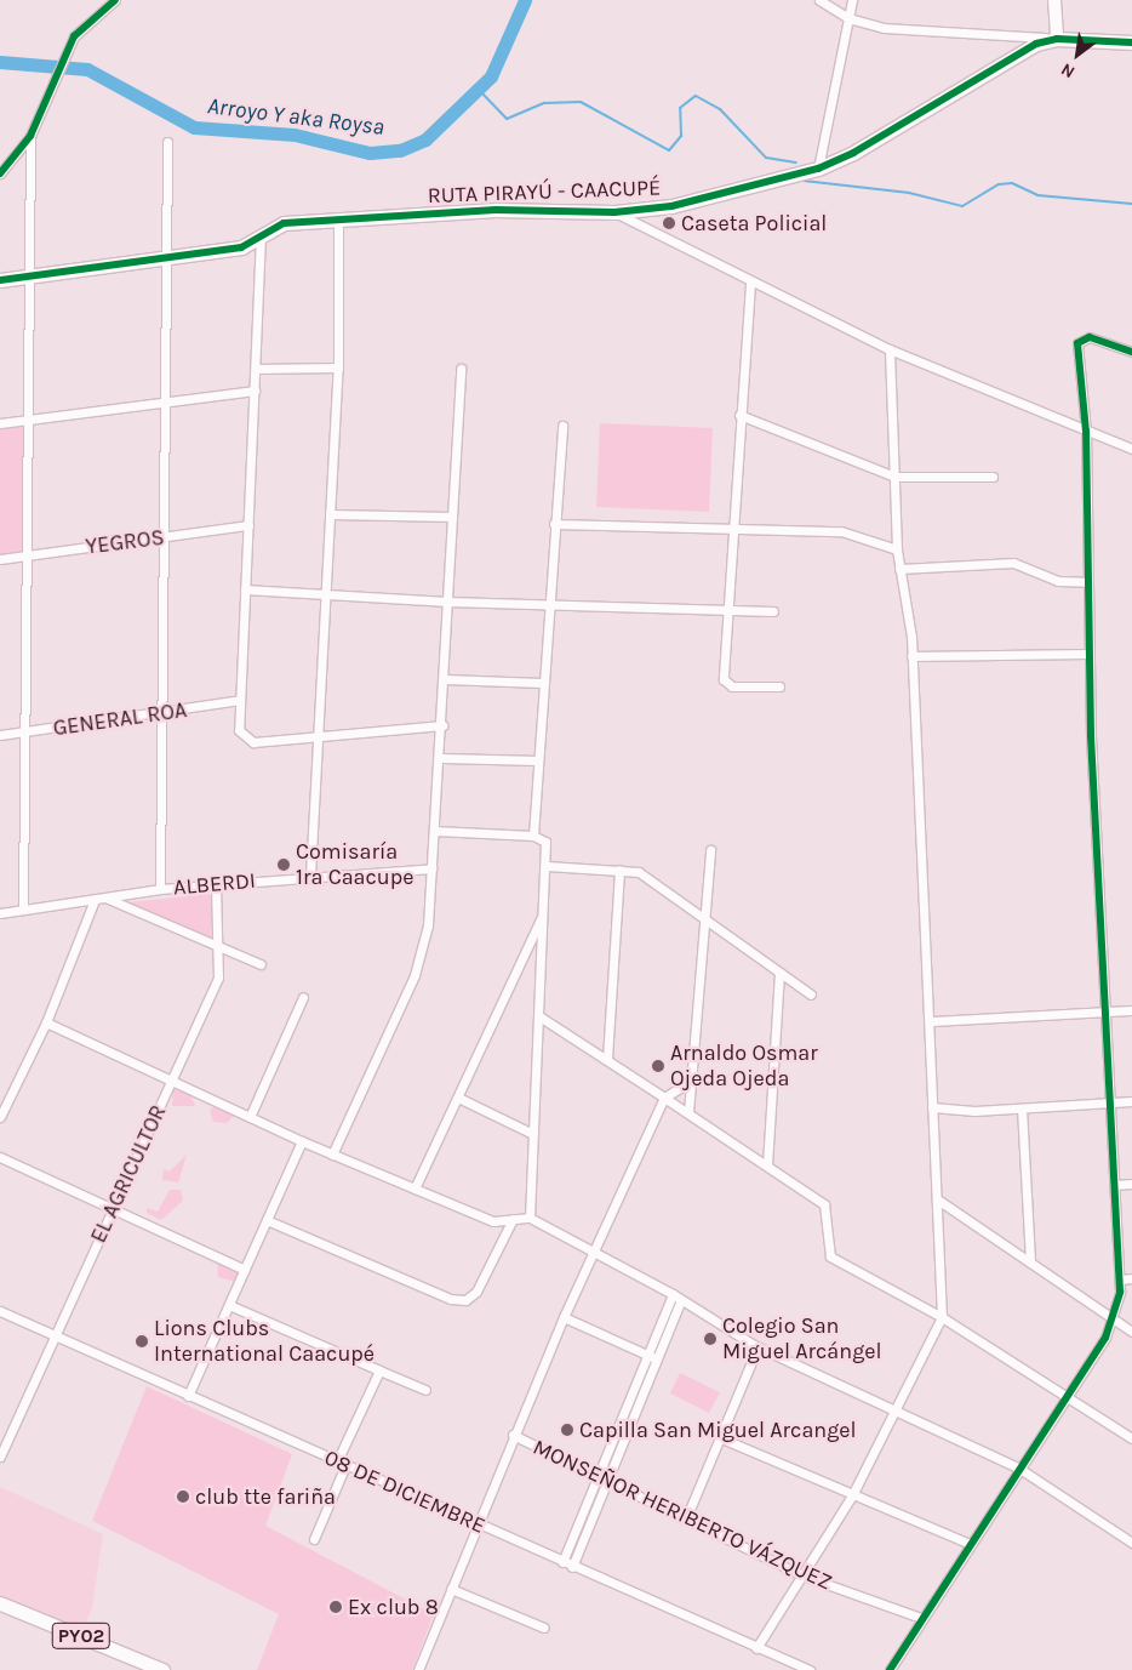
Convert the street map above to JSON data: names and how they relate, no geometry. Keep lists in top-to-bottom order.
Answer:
{
  "streets": {
    "main road": ["RUTA PIRAYÚ - CAACUPÉ", "PY02"],
    "street": [
      "YEGROS",
      "GENERAL ROA",
      "ALBERDI",
      "EL AGRICULTOR",
      "08 DE DICIEMBRE",
      "MONSEÑOR HERIBERTO VÁZQUEZ"
    ]
  },
  "crossings": [
    ["ALBERDI", "EL AGRICULTOR"],
    ["EL AGRICULTOR", "08 DE DICIEMBRE"]
  ],
  "water": ["Arroyo Y aka Roysa"],
  "places": [
    "Caseta Policial",
    "Comisaría 1ra Caacupe",
    "Arnaldo Osmar Ojeda Ojeda",
    "Colegio San Miguel Arcángel",
    "Lions Clubs International Caacupé",
    "Capilla San Miguel Arcangel",
    "club tte fariña",
    "Ex club 8"
  ],
  "north": "bottom left"
}
